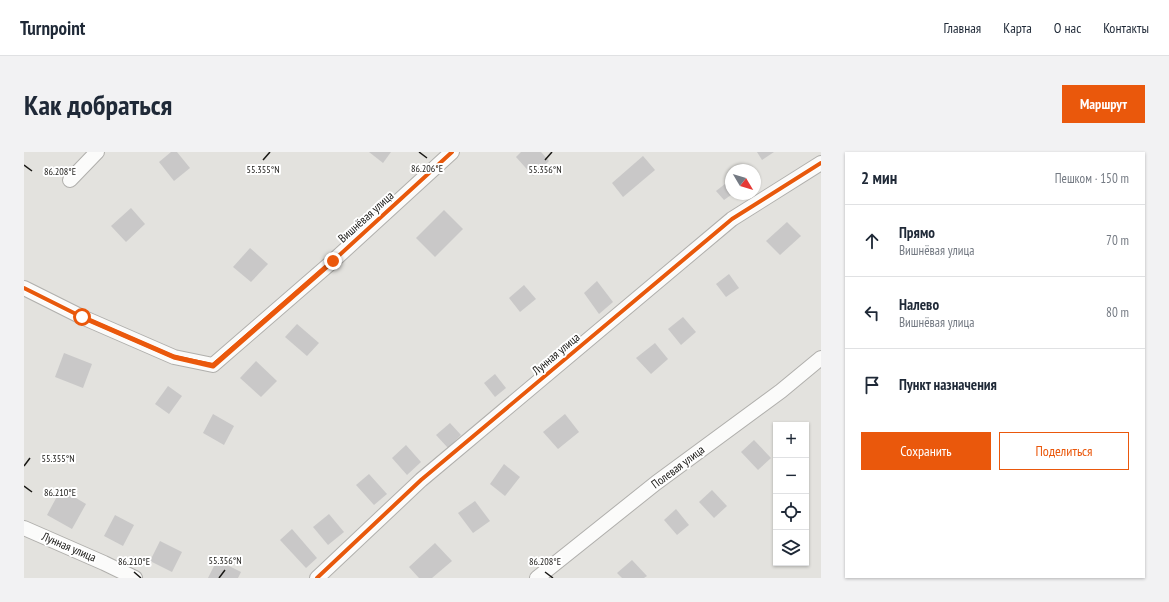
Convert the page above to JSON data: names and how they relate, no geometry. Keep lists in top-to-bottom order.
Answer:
{
  "streets": {
    "street": ["Вишнёвая улица", "Лунная улица", "Полевая улица"]
  },
  "north": "bottom right",
  "page": {
    "header": "Turnpoint",
    "nav": [
      "Главная",
      "Карта",
      "О нас",
      "Контакты"
    ],
    "buttons": [
      "Маршрут",
      ["Сохранить", "Поделиться"]
    ],
    "title": "Как добраться",
    "heading": ["2 мин", "Пешком · 150 m"],
    "list": [
      ["Прямо", "Вишнёвая улица", "70 m"],
      ["Налево", "Вишнёвая улица", "80 m"],
      "Пункт назначения"
    ],
    "map_buttons": ["+", "−"]
  },
  "coordinates": [
    "86.206°E",
    "55.355°N",
    "55.356°N",
    "86.208°E",
    "86.210°E"
  ]
}
